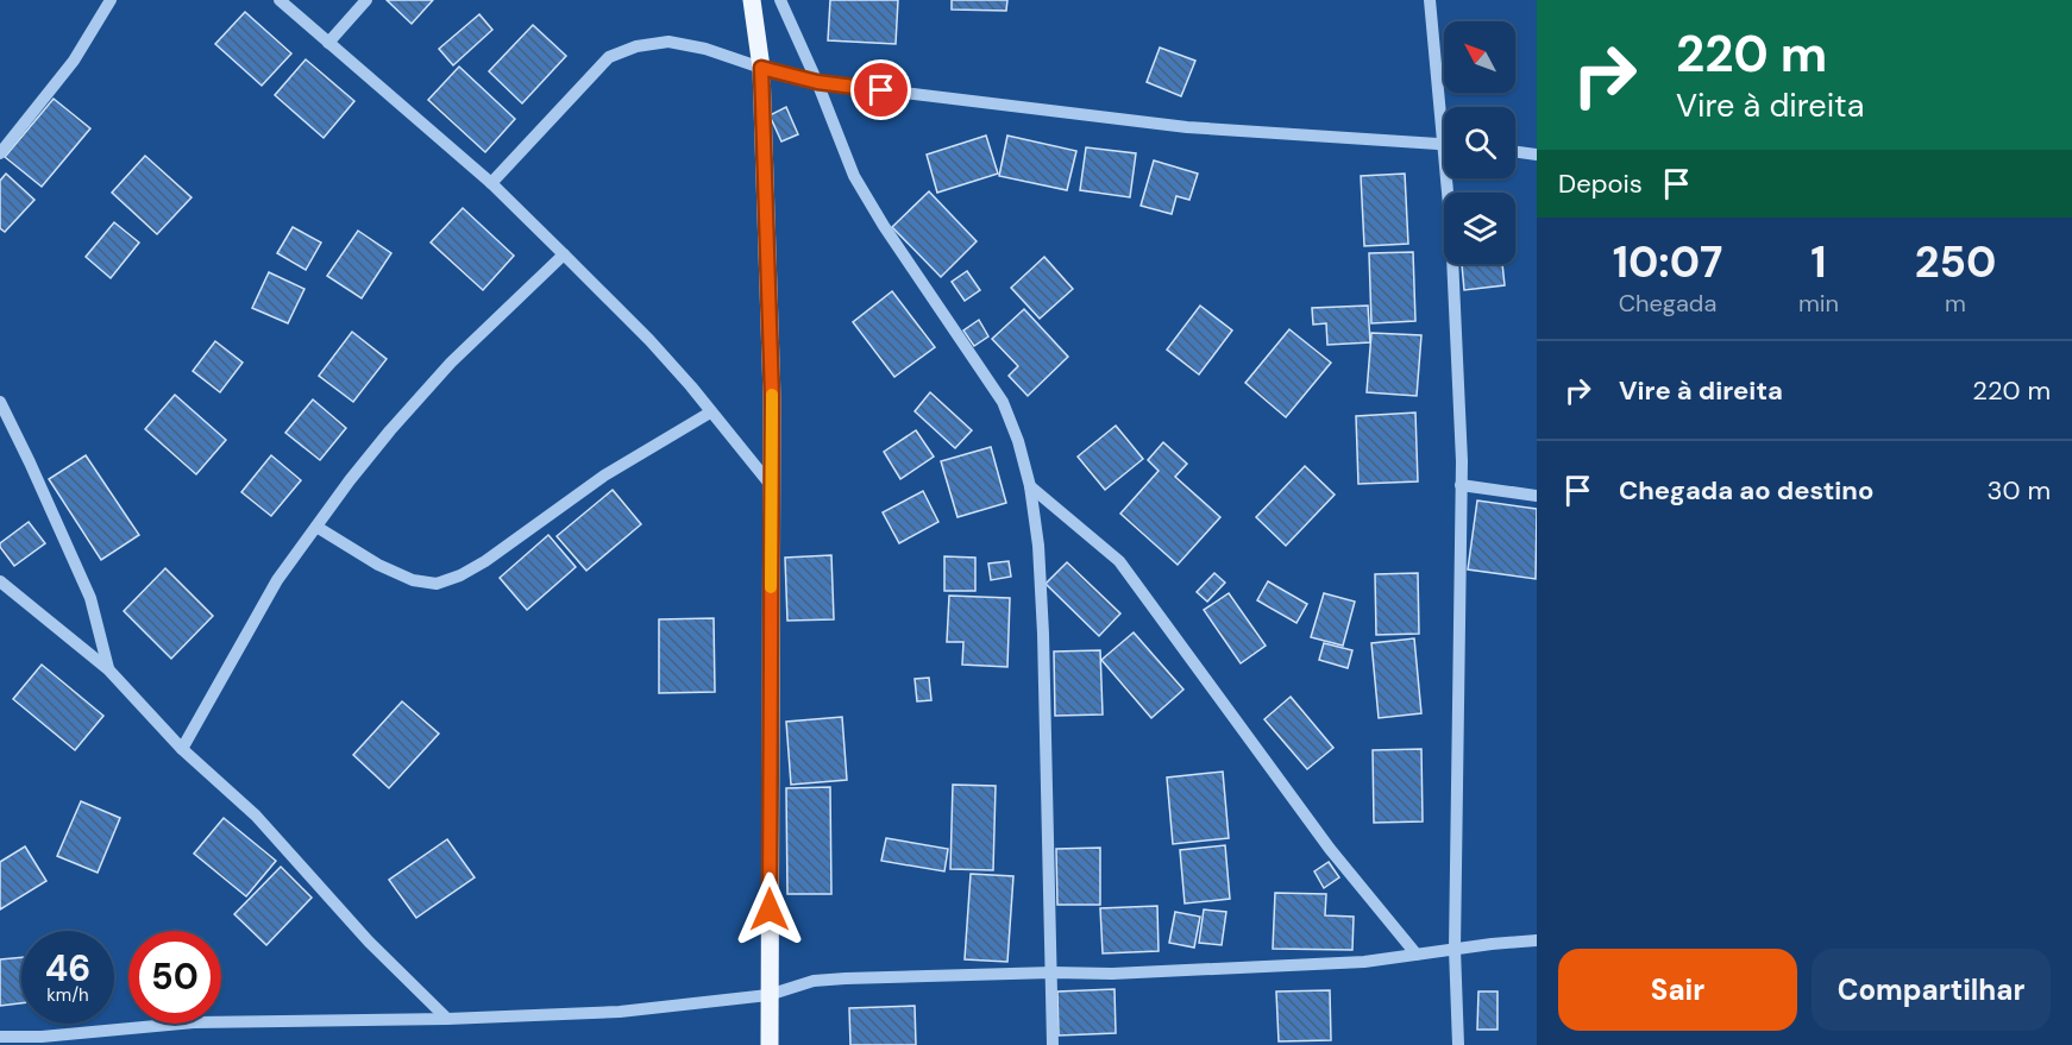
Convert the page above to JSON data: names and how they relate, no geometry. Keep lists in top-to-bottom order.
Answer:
{
  "north": "top left",
  "page": {
    "turn": ["220 m", "Vire à direita"],
    "then": "Depois",
    "eta": [
      "10:07",
      "Chegada",
      "1",
      "min",
      "250",
      "m"
    ],
    "list": [
      {
        "name": "Vire à direita",
        "value": "220 m"
      },
      {
        "name": "Chegada ao destino",
        "value": "30 m"
      }
    ],
    "speed": "46 km/h",
    "limit": "50",
    "buttons": ["Sair", "Compartilhar"]
  }
}
